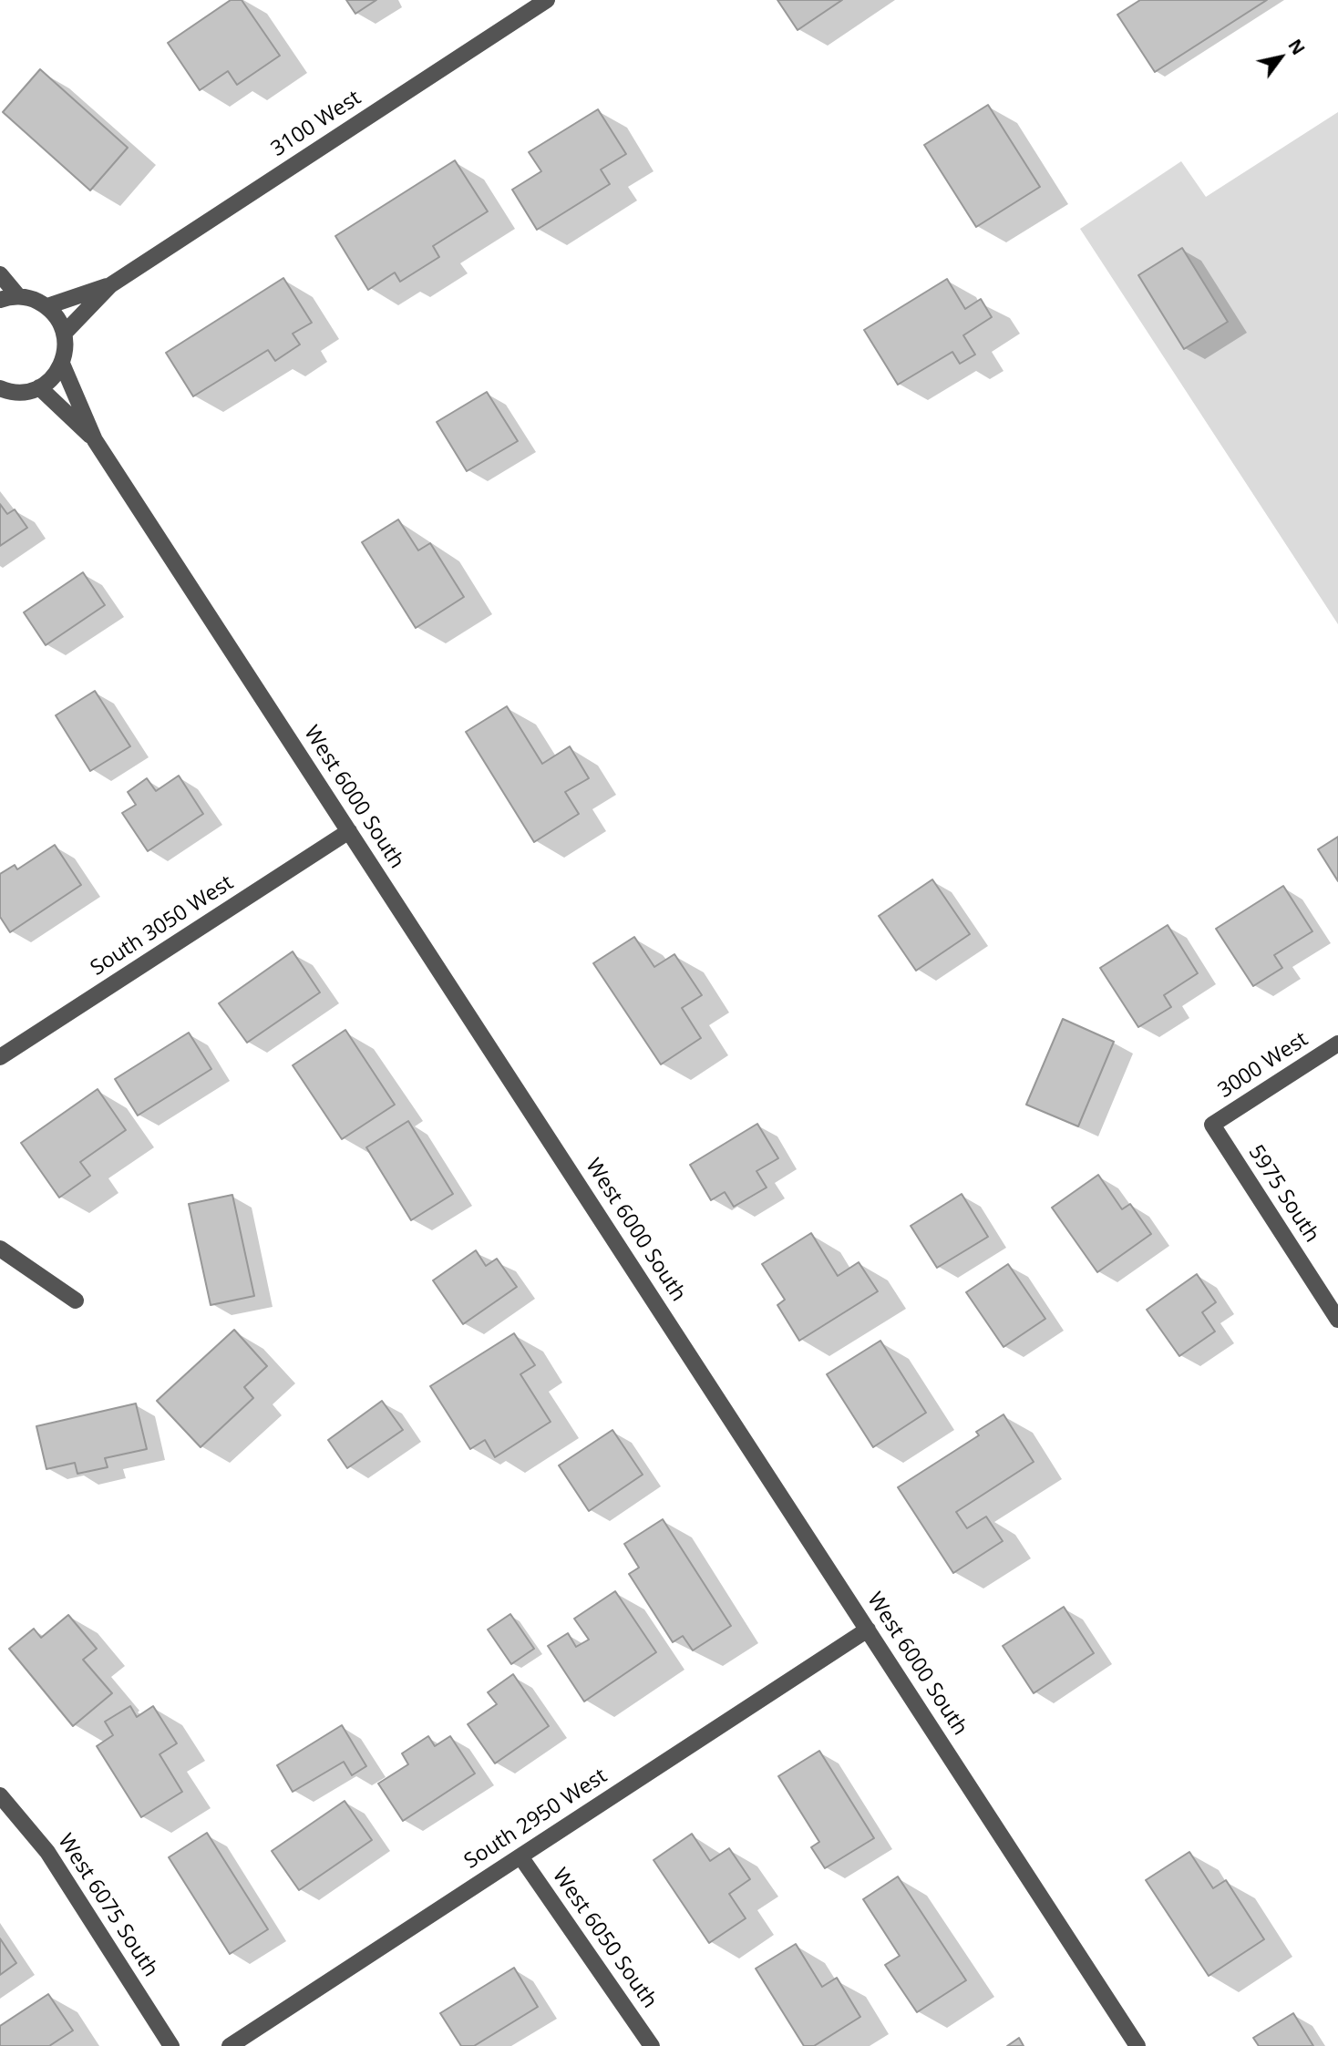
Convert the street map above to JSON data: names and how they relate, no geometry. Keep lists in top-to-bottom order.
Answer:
{
  "streets": {
    "street": [
      "3100 West",
      "West 6000 South",
      "South 3050 West",
      "3000 West",
      "5975 South",
      "South 2950 West",
      "West 6075 South",
      "West 6050 South"
    ]
  },
  "crossings": [
    ["West 6000 South", "South 3050 West"],
    ["West 6000 South", "South 2950 West"],
    ["3000 West", "5975 South"],
    ["South 2950 West", "West 6050 South"]
  ],
  "north": "top right"
}
